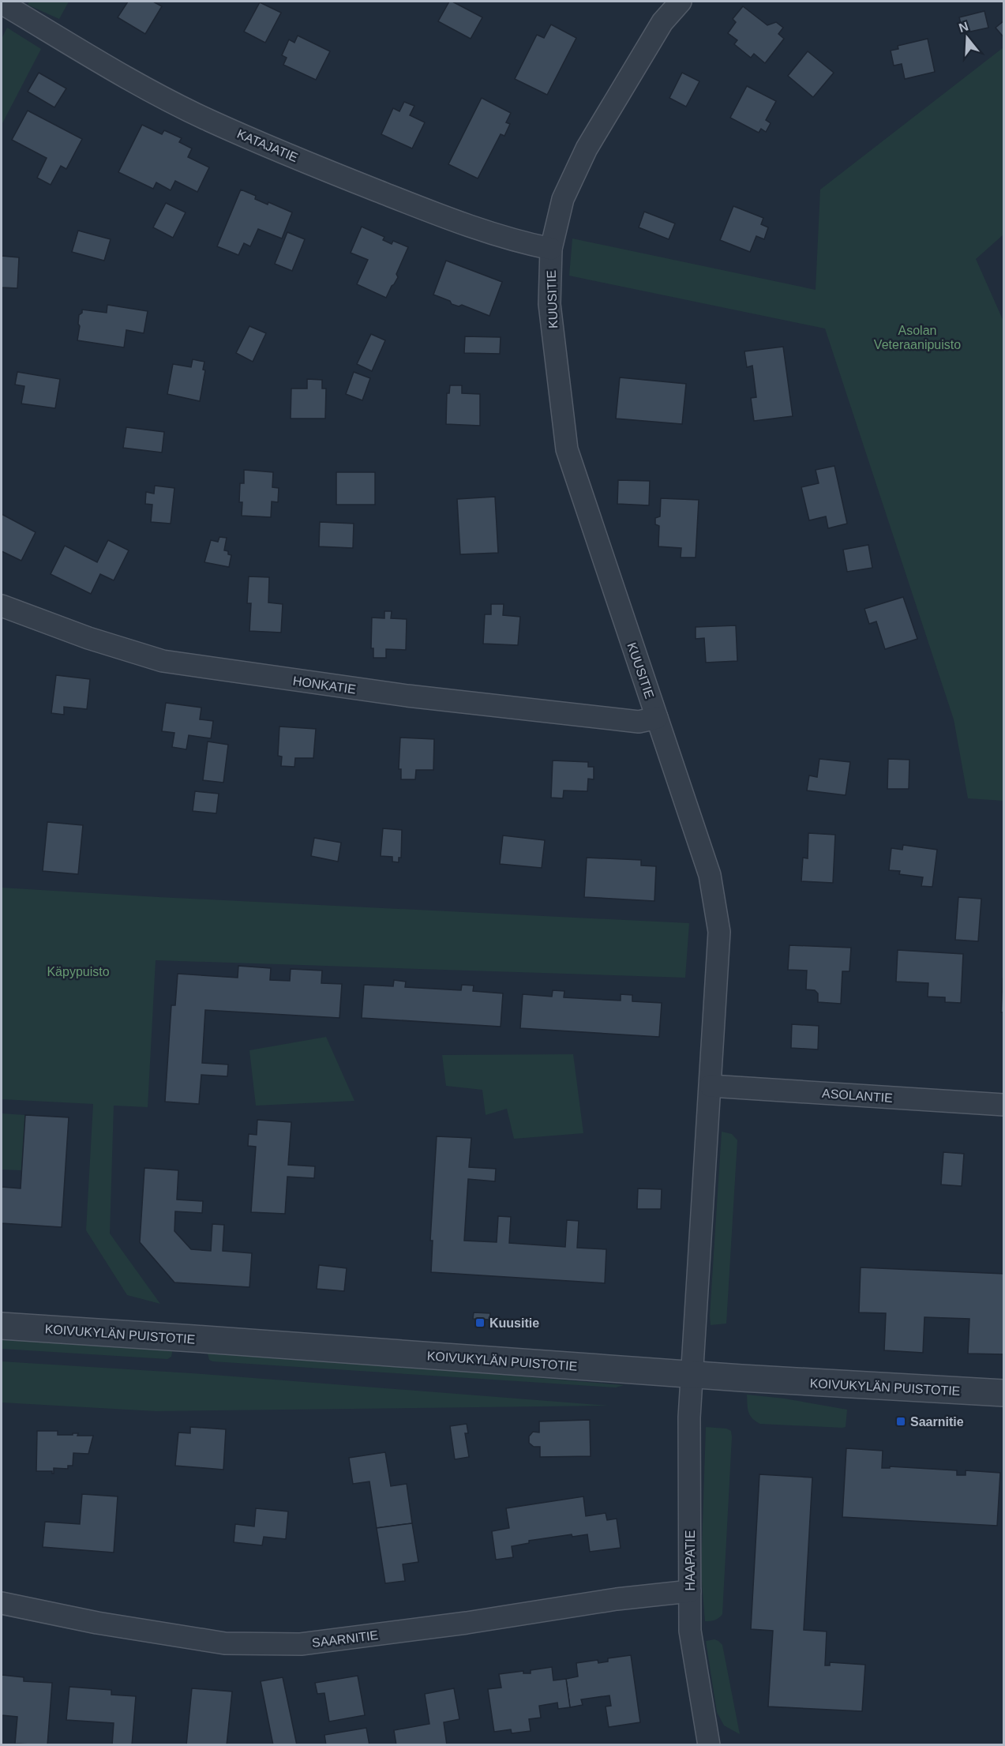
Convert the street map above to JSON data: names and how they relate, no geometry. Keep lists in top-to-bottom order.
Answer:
{
  "streets": {
    "street": [
      "KATAJATIE",
      "KUUSITIE",
      "HONKATIE",
      "ASOLANTIE",
      "KOIVUKYLÄN PUISTOTIE",
      "HAAPATIE",
      "SAARNITIE"
    ]
  },
  "crossings": [
    ["KATAJATIE", "KUUSITIE"],
    ["KUUSITIE", "HONKATIE"],
    ["KUUSITIE", "ASOLANTIE"],
    ["KUUSITIE", "KOIVUKYLÄN PUISTOTIE"],
    ["KUUSITIE", "HAAPATIE"],
    ["KOIVUKYLÄN PUISTOTIE", "HAAPATIE"],
    ["HAAPATIE", "SAARNITIE"]
  ],
  "parks": ["Asolan Veteraanipuisto", "Käpypuisto"],
  "places": {
    "transit": ["Kuusitie", "Saarnitie"]
  },
  "north": "top"
}
